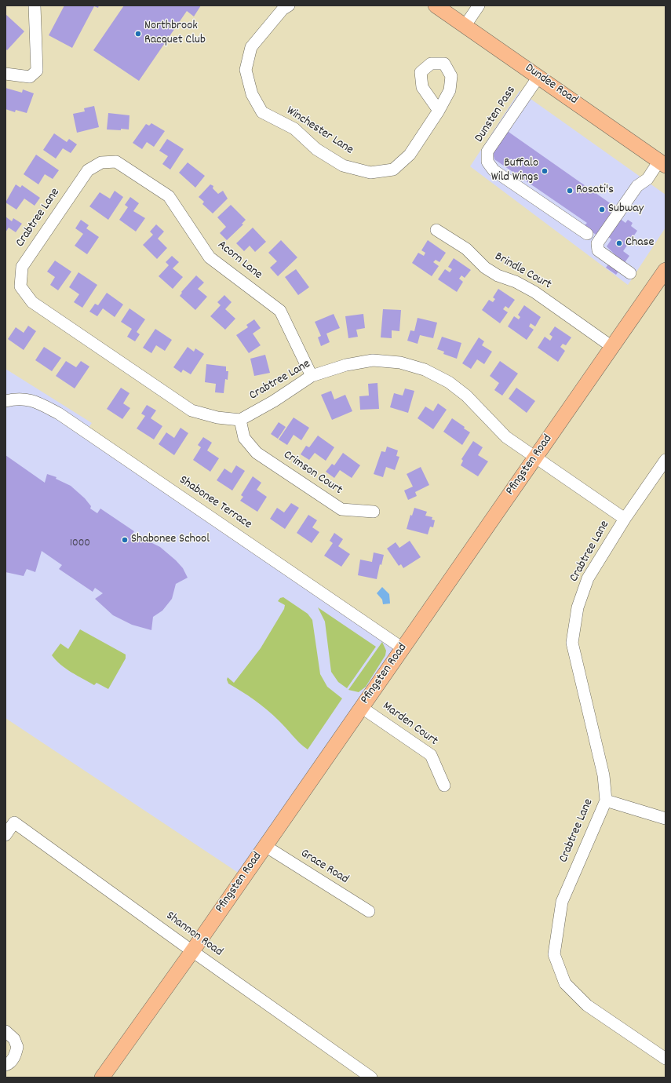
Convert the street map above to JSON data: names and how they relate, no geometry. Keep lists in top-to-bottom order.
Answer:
{
  "streets": {
    "main road": ["Dundee Road", "Pfingsten Road"],
    "street": [
      "Dunsten Pass",
      "Winchester Lane",
      "Crabtree Lane",
      "Acorn Lane",
      "Brindle Court",
      "Crimson Court",
      "Shabonee Terrace",
      "Marden Court",
      "Grace Road",
      "Shannon Road"
    ]
  },
  "crossings": [
    ["Dundee Road", "Dunsten Pass"],
    ["Crabtree Lane", "Acorn Lane"],
    ["Crabtree Lane", "Pfingsten Road"],
    ["Crabtree Lane", "Crimson Court"],
    ["Brindle Court", "Pfingsten Road"],
    ["Pfingsten Road", "Shabonee Terrace"],
    ["Pfingsten Road", "Marden Court"],
    ["Pfingsten Road", "Grace Road"],
    ["Pfingsten Road", "Shannon Road"]
  ],
  "places": [
    "Northbrook Racquet Club",
    "Buffalo Wild Wings",
    "Rosati's",
    "Subway",
    "Chase",
    "Shabonee School"
  ],
  "house_numbers": ["1000"]
}
